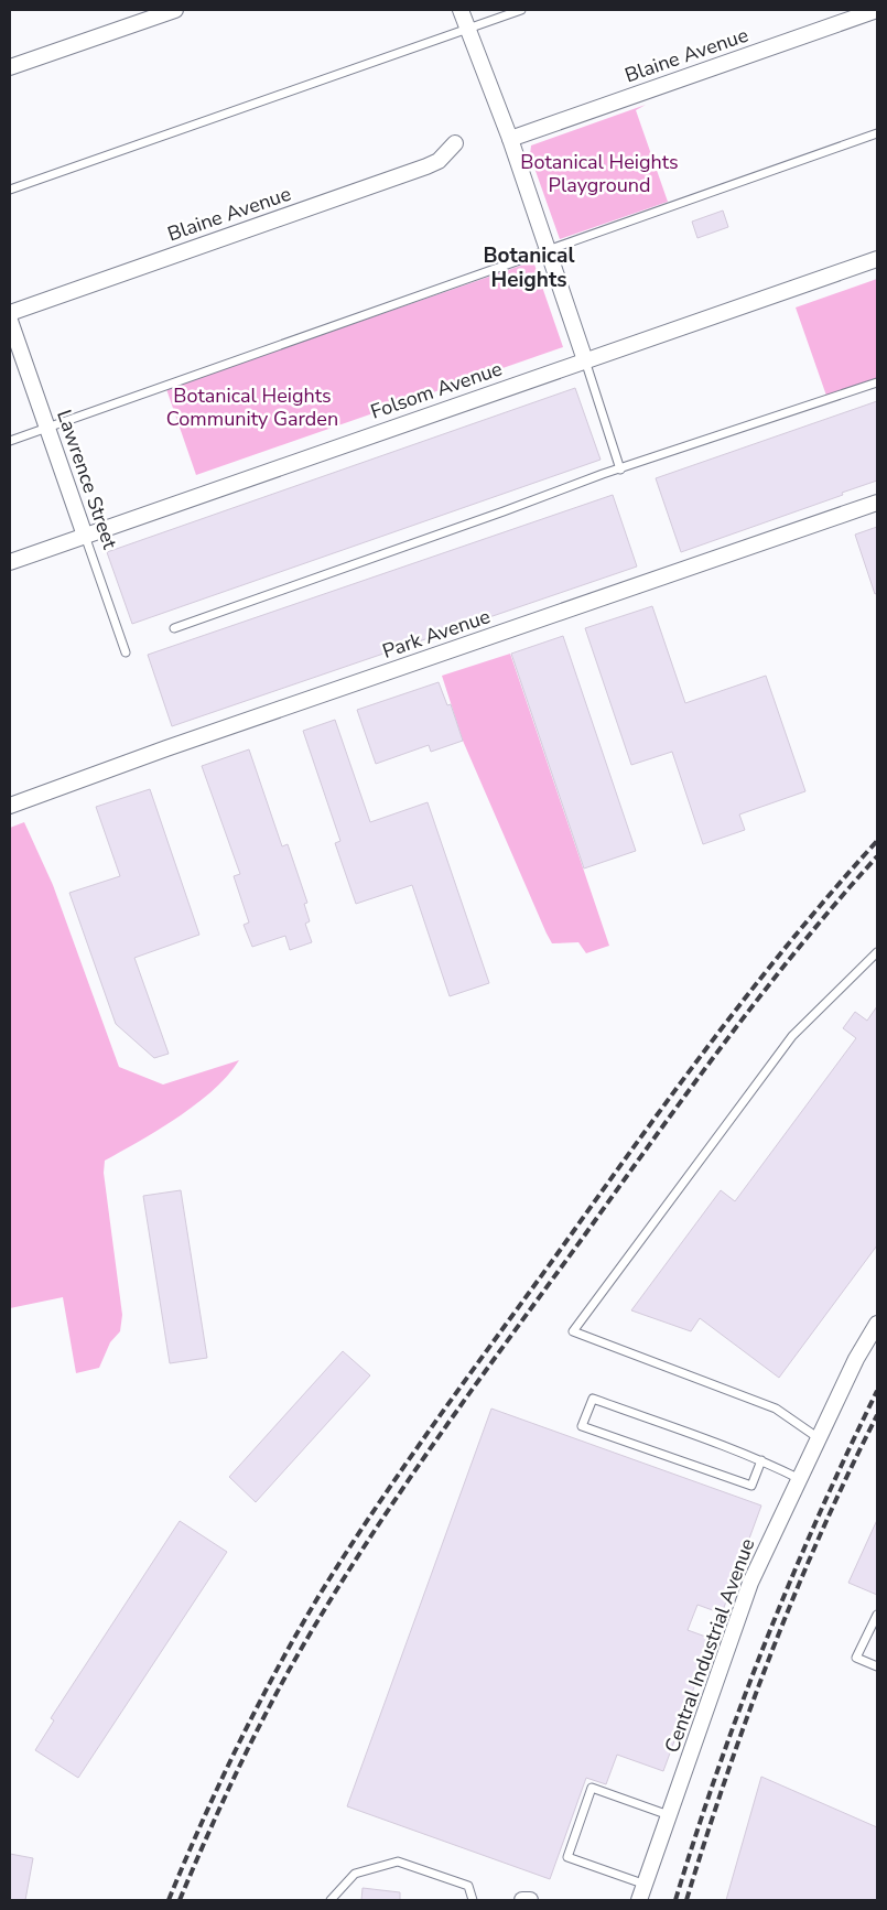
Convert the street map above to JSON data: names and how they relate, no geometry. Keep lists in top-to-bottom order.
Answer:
{
  "streets": {
    "street": [
      "Blaine Avenue",
      "Folsom Avenue",
      "Lawrence Street",
      "Park Avenue",
      "Central Industrial Avenue"
    ]
  },
  "crossings": [
    ["Folsom Avenue", "Lawrence Street"]
  ],
  "districts": ["Botanical Heights"],
  "parks": ["Botanical Heights Playground", "Botanical Heights Community Garden"]
}
